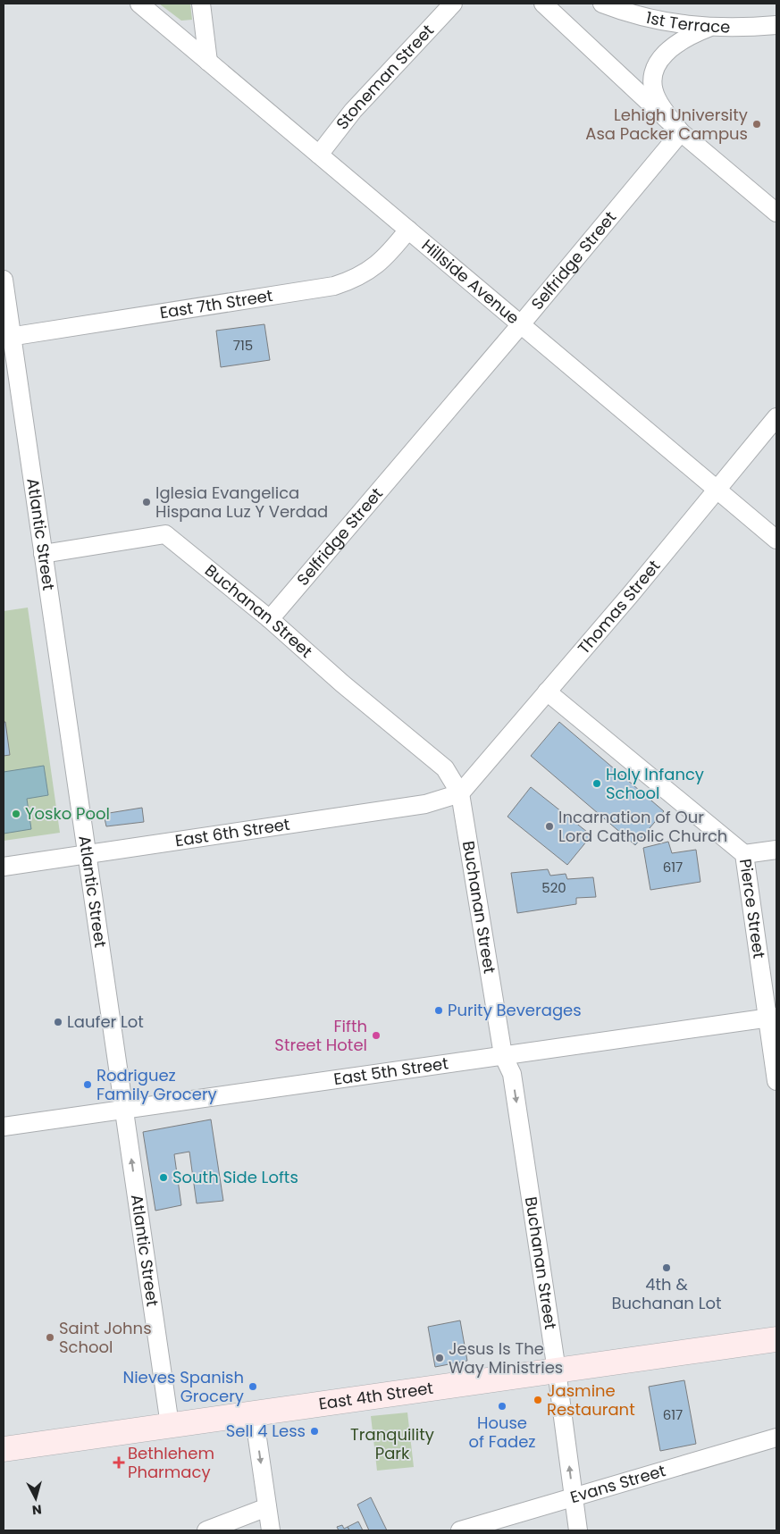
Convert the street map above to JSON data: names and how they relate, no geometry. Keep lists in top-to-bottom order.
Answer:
{
  "streets": {
    "main road": ["East 4th Street"],
    "street": [
      "1st Terrace",
      "Stoneman Street",
      "Selfridge Street",
      "Hillside Avenue",
      "East 7th Street",
      "Atlantic Street",
      "Thomas Street",
      "Buchanan Street",
      "East 6th Street",
      "Pierce Street",
      "East 5th Street",
      "Evans Street"
    ]
  },
  "crossings": [
    ["Stoneman Street", "Hillside Avenue"],
    ["Selfridge Street", "Hillside Avenue"],
    ["Selfridge Street", "Buchanan Street"],
    ["Hillside Avenue", "East 7th Street"],
    ["Hillside Avenue", "Thomas Street"],
    ["East 7th Street", "Atlantic Street"],
    ["Atlantic Street", "Buchanan Street"],
    ["Atlantic Street", "East 6th Street"],
    ["Atlantic Street", "East 5th Street"],
    ["Atlantic Street", "East 4th Street"],
    ["Thomas Street", "Buchanan Street"],
    ["Thomas Street", "East 6th Street"],
    ["Thomas Street", "Pierce Street"],
    ["Buchanan Street", "East 6th Street"],
    ["Buchanan Street", "East 5th Street"],
    ["Buchanan Street", "East 4th Street"],
    ["Buchanan Street", "Evans Street"],
    ["Pierce Street", "East 5th Street"]
  ],
  "parks": ["Tranquility Park"],
  "places": {
    "other": [
      "Lehigh University Asa Packer Campus",
      "Iglesia Evangelica Hispana Luz Y Verdad",
      "Holy Infancy School",
      "Yosko Pool",
      "Incarnation of Our Lord Catholic Church",
      "Purity Beverages",
      "Laufer Lot",
      "Fifth Street Hotel",
      "Rodriguez Family Grocery",
      "South Side Lofts",
      "4th & Buchanan Lot",
      "Saint Johns School",
      "Jesus Is The Way Ministries",
      "Nieves Spanish Grocery",
      "Jasmine Restaurant",
      "House of Fadez",
      "Sell 4 Less"
    ],
    "health": ["Bethlehem Pharmacy"]
  },
  "house_numbers": [
    "715",
    "617",
    "520",
    "617"
  ],
  "north": "bottom"
}
